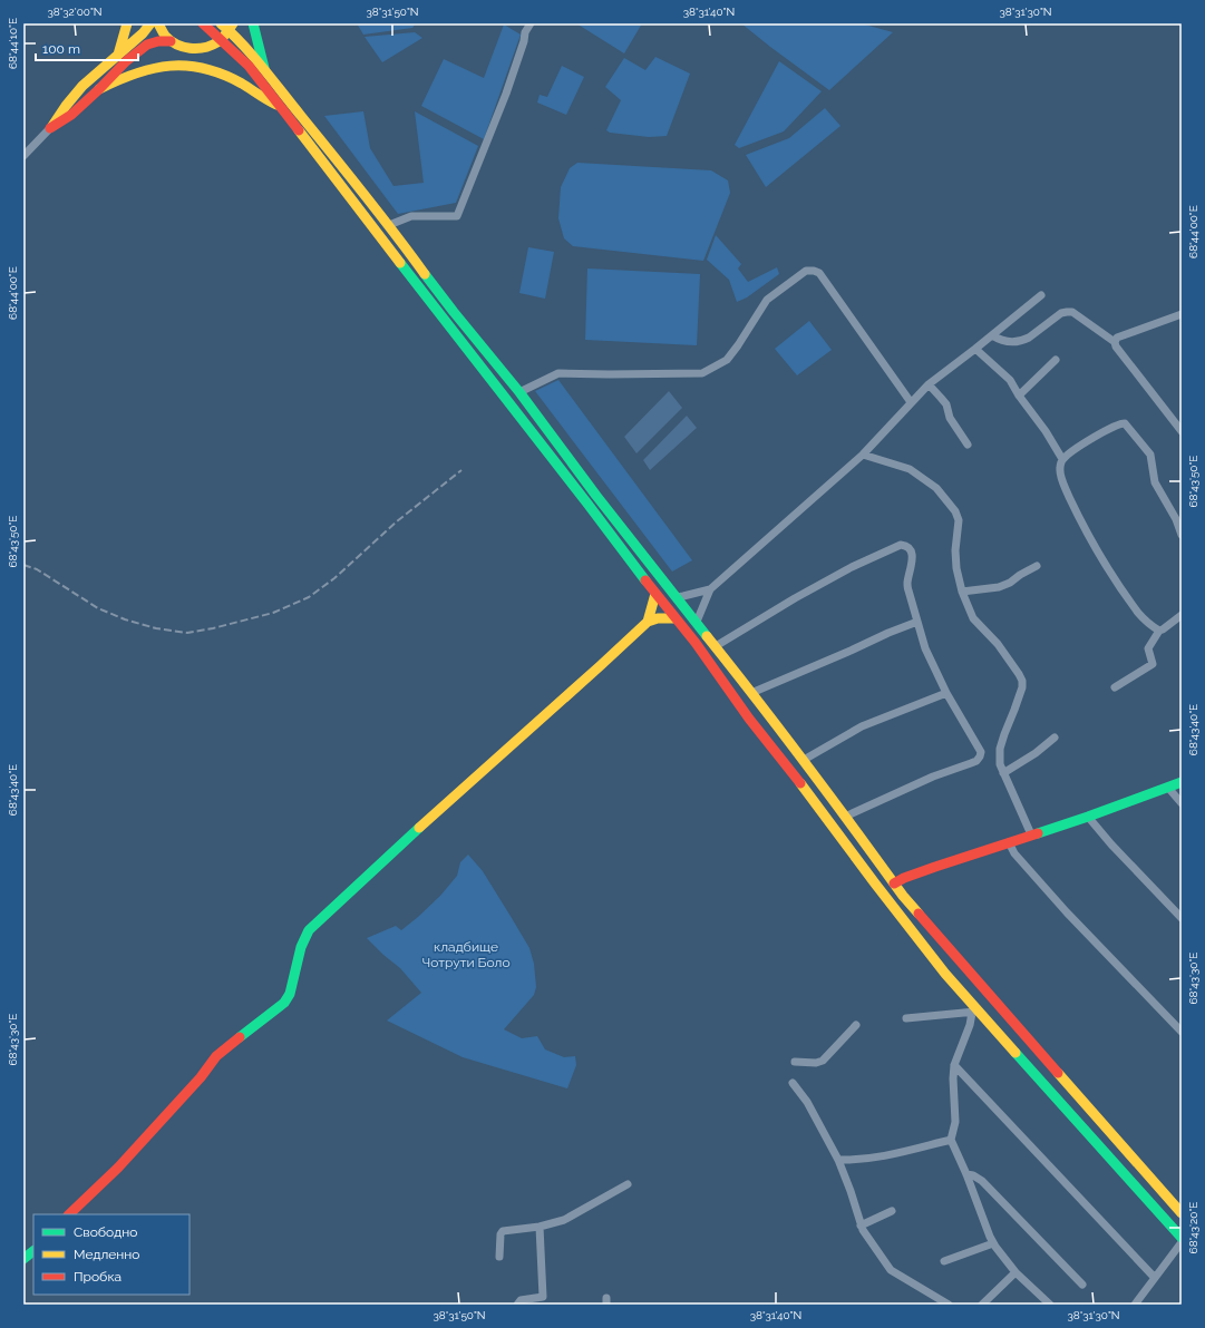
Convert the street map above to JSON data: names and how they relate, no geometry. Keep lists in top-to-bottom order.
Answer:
{
  "parks": ["кладбище Чотрути Боло"],
  "legend": ["Свободно", "Медленно", "Пробка"],
  "scale_bar": "100 m",
  "coordinates": [
    "38°32'00\"N",
    "38°31'50\"N",
    "38°31'40\"N",
    "38°31'30\"N",
    "68°44'10\"E",
    "68°44'00\"E",
    "68°43'50\"E",
    "68°43'40\"E",
    "68°43'30\"E",
    "68°43'20\"E"
  ]
}
